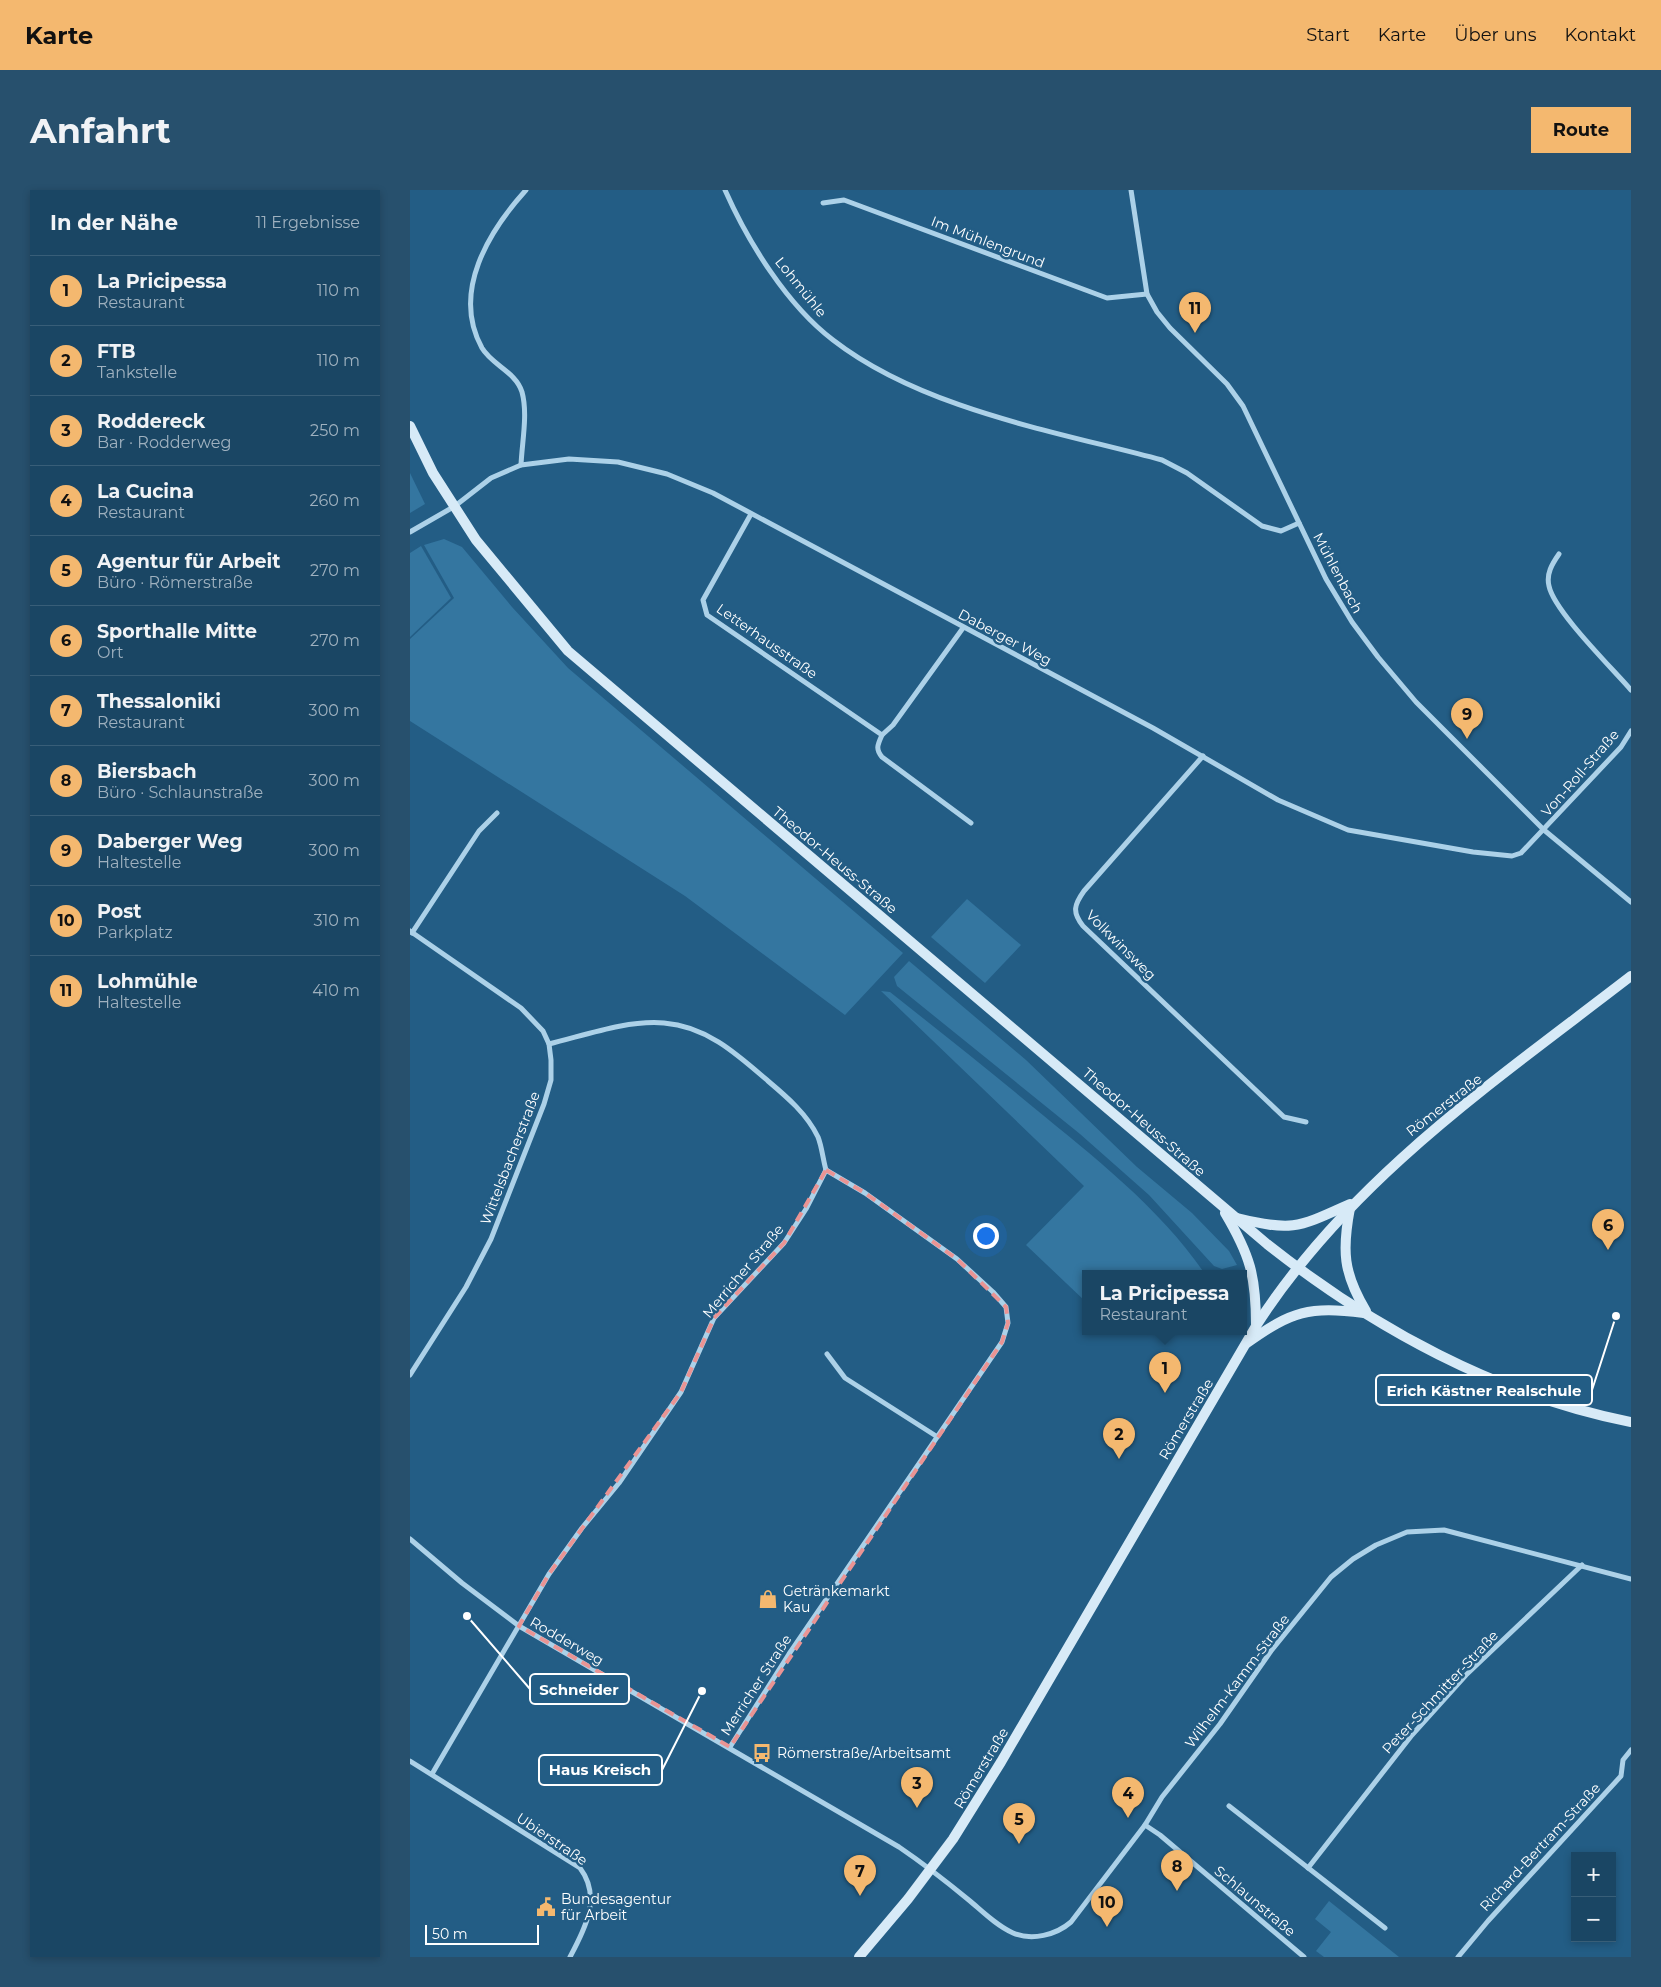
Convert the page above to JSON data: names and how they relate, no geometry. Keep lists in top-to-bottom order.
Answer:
{
  "streets": {
    "main road": ["Theodor-Heuss-Straße", "Römerstraße"],
    "street": [
      "Im Mühlengrund",
      "Lohmühle",
      "Mühlenbach",
      "Daberger Weg",
      "Letterhausstraße",
      "Von-Roll-Straße",
      "Volkwinsweg",
      "Wittelsbacherstraße",
      "Merricher Straße",
      "Rodderweg",
      "Wilhelm-Kamm-Straße",
      "Peter-Schmitter-Straße",
      "Ubierstraße",
      "Richard-Bertram-Straße",
      "Schlaunstraße"
    ]
  },
  "crossings": [
    ["Im Mühlengrund", "Mühlenbach"],
    ["Lohmühle", "Mühlenbach"],
    ["Mühlenbach", "Daberger Weg"],
    ["Mühlenbach", "Von-Roll-Straße"],
    ["Daberger Weg", "Letterhausstraße"],
    ["Daberger Weg", "Von-Roll-Straße"],
    ["Daberger Weg", "Theodor-Heuss-Straße"],
    ["Daberger Weg", "Volkwinsweg"],
    ["Theodor-Heuss-Straße", "Römerstraße"],
    ["Römerstraße", "Rodderweg"],
    ["Römerstraße", "Wilhelm-Kamm-Straße"],
    ["Merricher Straße", "Rodderweg"],
    ["Rodderweg", "Wilhelm-Kamm-Straße"],
    ["Wilhelm-Kamm-Straße", "Peter-Schmitter-Straße"],
    ["Wilhelm-Kamm-Straße", "Schlaunstraße"]
  ],
  "places": {
    "other": ["Erich Kästner Realschule", "Schneider", "Haus Kreisch"],
    "shop": ["Getränkemarkt Kau"],
    "bus stop": ["Römerstraße/Arbeitsamt"],
    "public building": ["Bundesagentur für Arbeit"]
  },
  "scale_bar": "50 m",
  "page": {
    "header": "Karte",
    "nav": [
      "Start",
      "Karte",
      "Über uns",
      "Kontakt"
    ],
    "buttons": "Route",
    "title": "Anfahrt",
    "heading": ["In der Nähe", "11 Ergebnisse"],
    "list": [
      {
        "mark": "1",
        "name": "La Pricipessa",
        "note": "Restaurant",
        "value": "110 m"
      },
      {
        "mark": "2",
        "name": "FTB",
        "note": "Tankstelle",
        "value": "110 m"
      },
      {
        "mark": "3",
        "name": "Roddereck",
        "note": "Bar · Rodderweg",
        "value": "250 m"
      },
      {
        "mark": "4",
        "name": "La Cucina",
        "note": "Restaurant",
        "value": "260 m"
      },
      {
        "mark": "5",
        "name": "Agentur für Arbeit",
        "note": "Büro · Römerstraße",
        "value": "270 m"
      },
      {
        "mark": "6",
        "name": "Sporthalle Mitte",
        "note": "Ort",
        "value": "270 m"
      },
      {
        "mark": "7",
        "name": "Thessaloniki",
        "note": "Restaurant",
        "value": "300 m"
      },
      {
        "mark": "8",
        "name": "Biersbach",
        "note": "Büro · Schlaunstraße",
        "value": "300 m"
      },
      {
        "mark": "9",
        "name": "Daberger Weg",
        "note": "Haltestelle",
        "value": "300 m"
      },
      {
        "mark": "10",
        "name": "Post",
        "note": "Parkplatz",
        "value": "310 m"
      },
      {
        "mark": "11",
        "name": "Lohmühle",
        "note": "Haltestelle",
        "value": "410 m"
      }
    ],
    "pins": [
      "11",
      "9",
      "6",
      "1",
      "2",
      "3",
      "4",
      "5",
      "8",
      "7",
      "10"
    ],
    "popup": ["La Pricipessa", "Restaurant"],
    "map_buttons": ["+", "−"],
    "scale": "50 m"
  }
}
